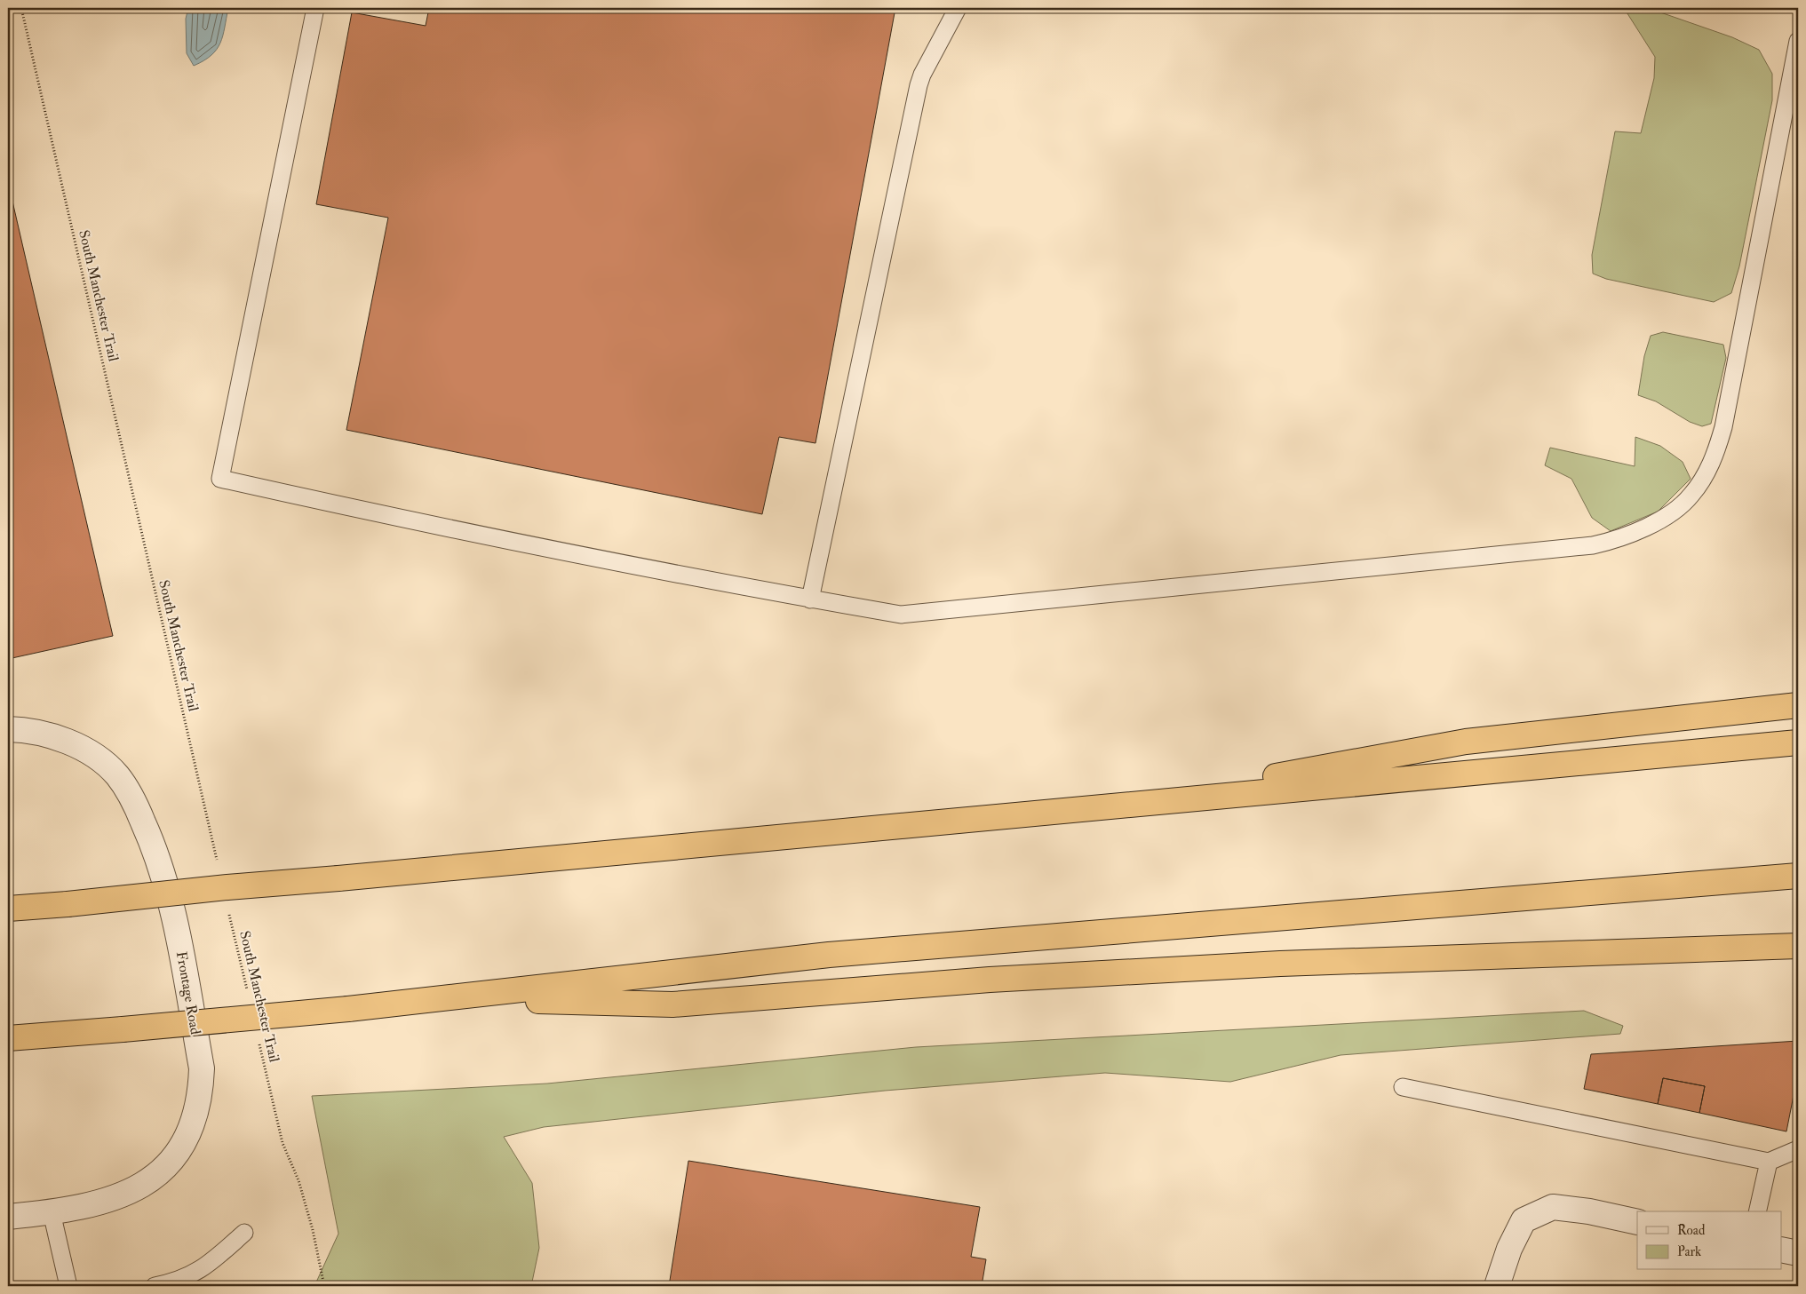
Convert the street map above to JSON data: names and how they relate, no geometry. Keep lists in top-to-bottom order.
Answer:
{
  "streets": {
    "street": ["Frontage Road"],
    "path": ["South Manchester Trail"]
  },
  "legend": ["Road", "Park"]
}
